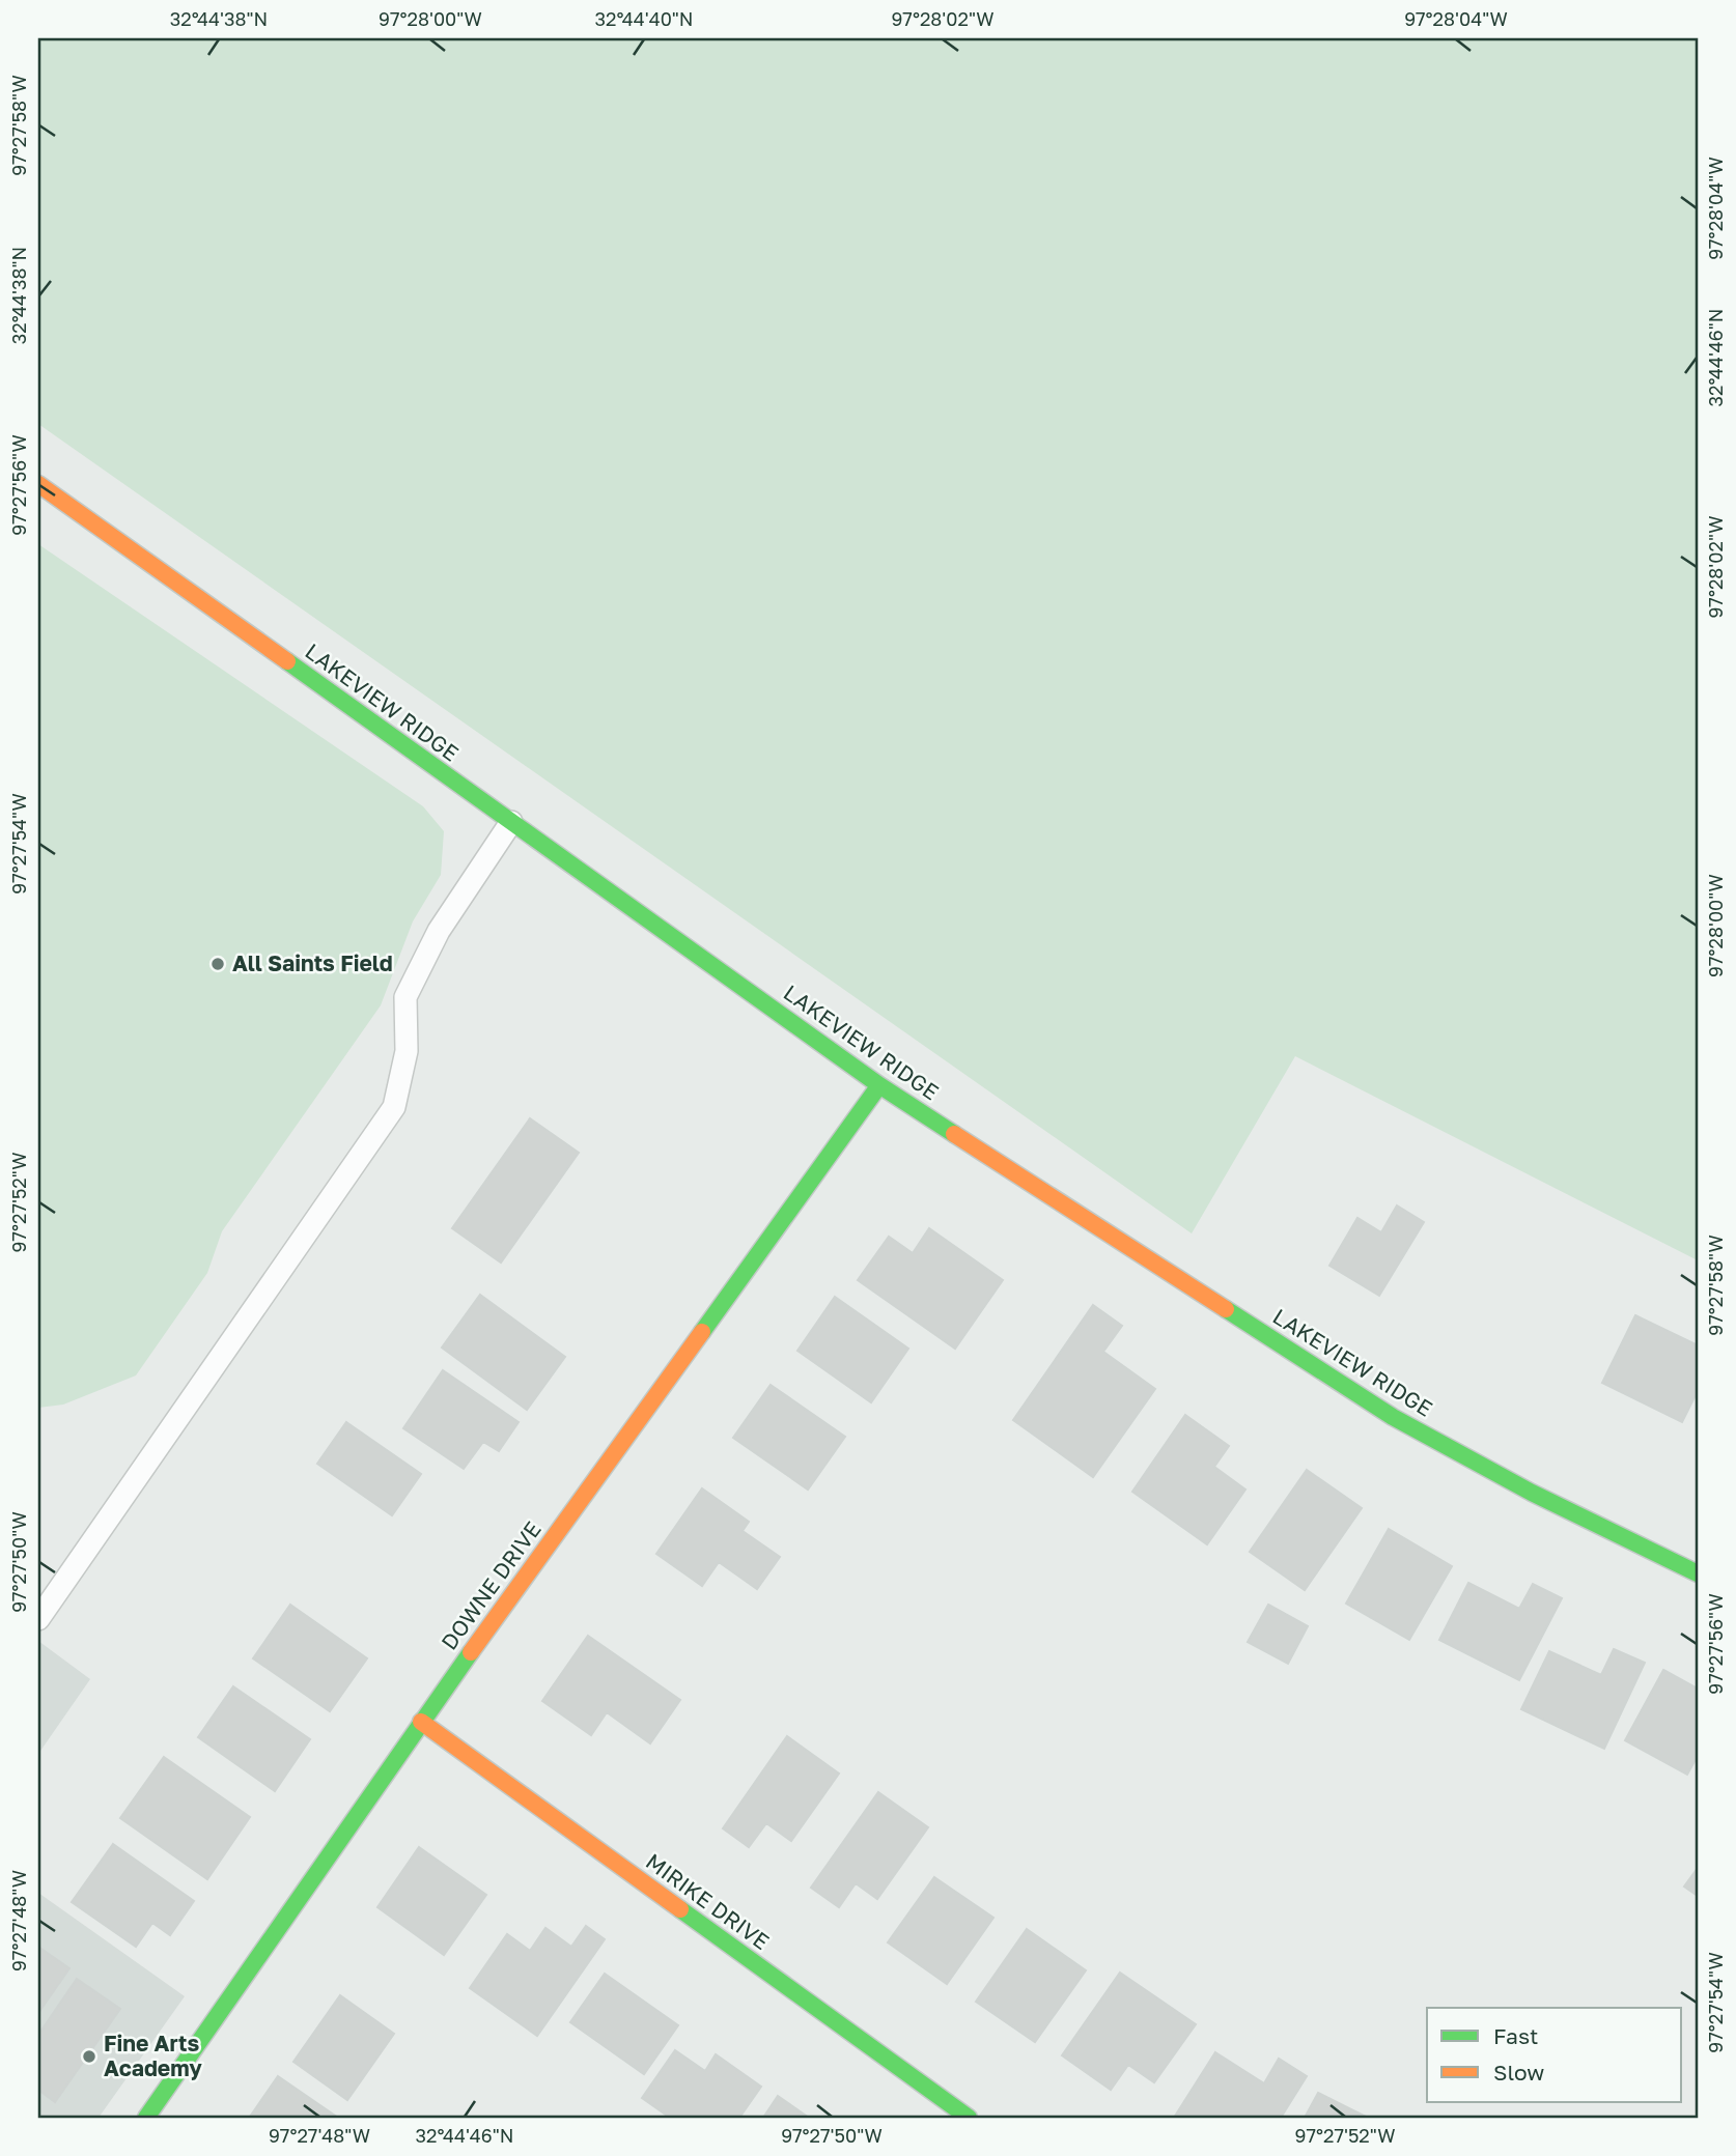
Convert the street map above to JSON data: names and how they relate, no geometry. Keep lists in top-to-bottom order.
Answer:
{
  "streets": {
    "street": ["LAKEVIEW RIDGE", "DOWNE DRIVE", "MIRIKE DRIVE"]
  },
  "crossings": [
    ["LAKEVIEW RIDGE", "DOWNE DRIVE"],
    ["DOWNE DRIVE", "MIRIKE DRIVE"]
  ],
  "places": ["All Saints Field", "Fine Arts Academy"],
  "legend": ["Fast", "Slow"],
  "coordinates": [
    "32°44'38\"N",
    "97°28'00\"W",
    "32°44'40\"N",
    "97°28'02\"W",
    "97°28'04\"W",
    "97°27'58\"W",
    "32°44'46\"N",
    "97°27'56\"W",
    "97°27'54\"W",
    "97°27'52\"W",
    "97°27'50\"W",
    "97°27'48\"W"
  ]
}
